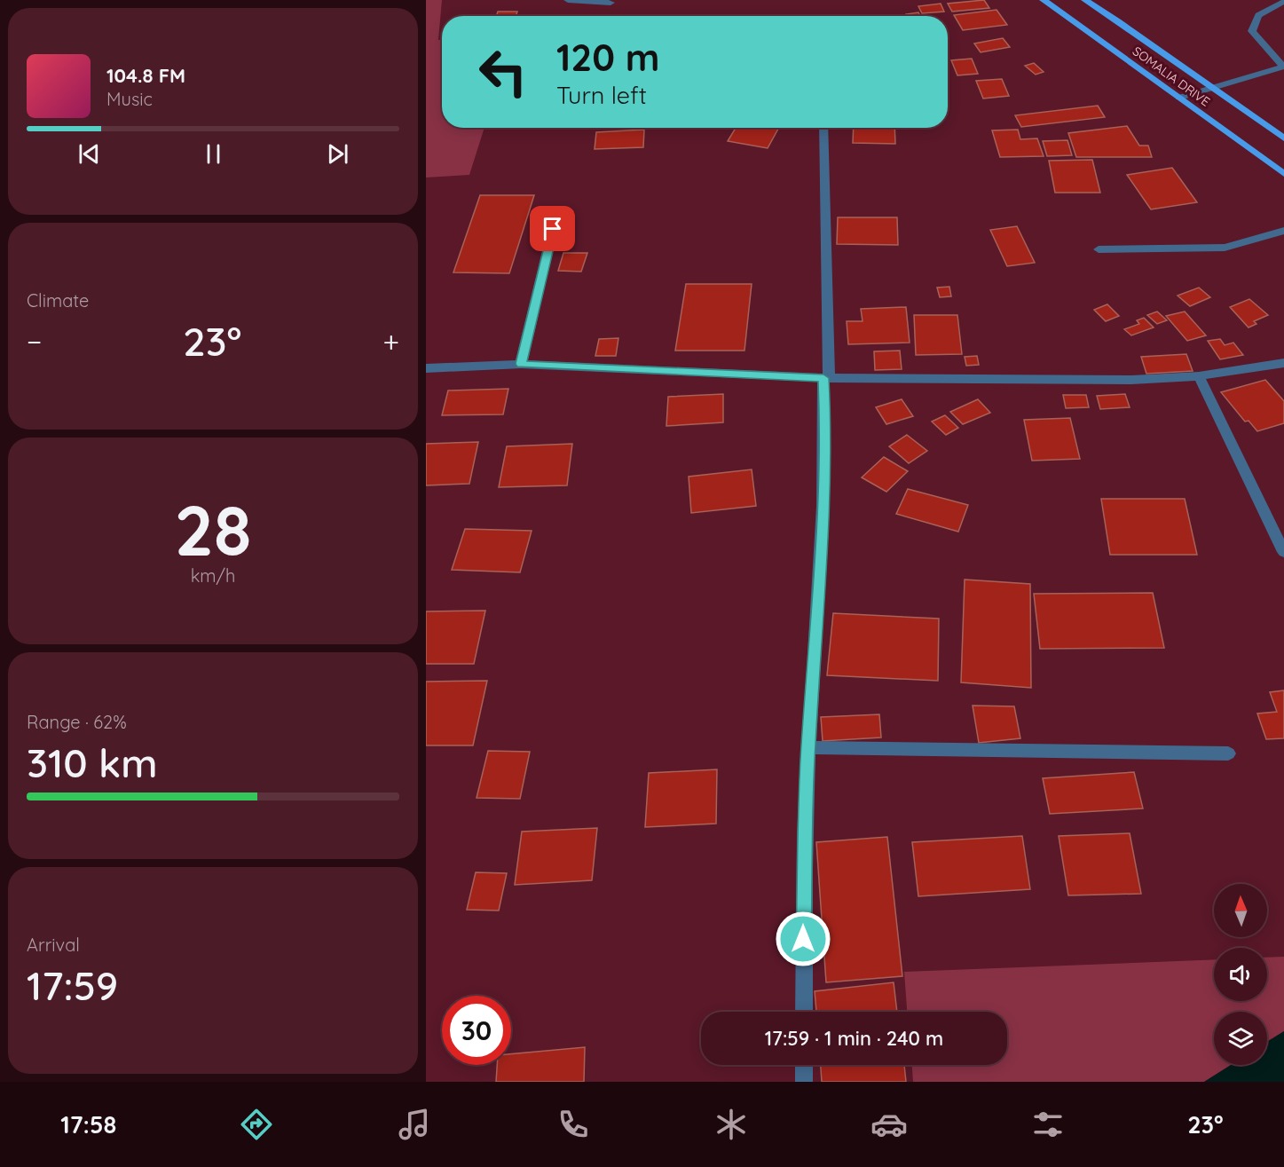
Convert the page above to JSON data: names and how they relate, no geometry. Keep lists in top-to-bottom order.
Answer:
{
  "streets": {
    "main road": ["SOMALIA DRIVE"]
  },
  "north": "top",
  "page": {
    "turn": ["120 m", "Turn left"],
    "song": ["104.8 FM", "Music"],
    "tile": [
      "Climate",
      ["28", "km/h"],
      ["Range · 62%", "310 km"],
      ["Arrival", "17:59"]
    ],
    "heat": ["−", "23°", "+"],
    "limit": "30",
    "trip": "17:59 · 1 min · 240 m",
    "tabs": ["17:58", "23°"]
  }
}
